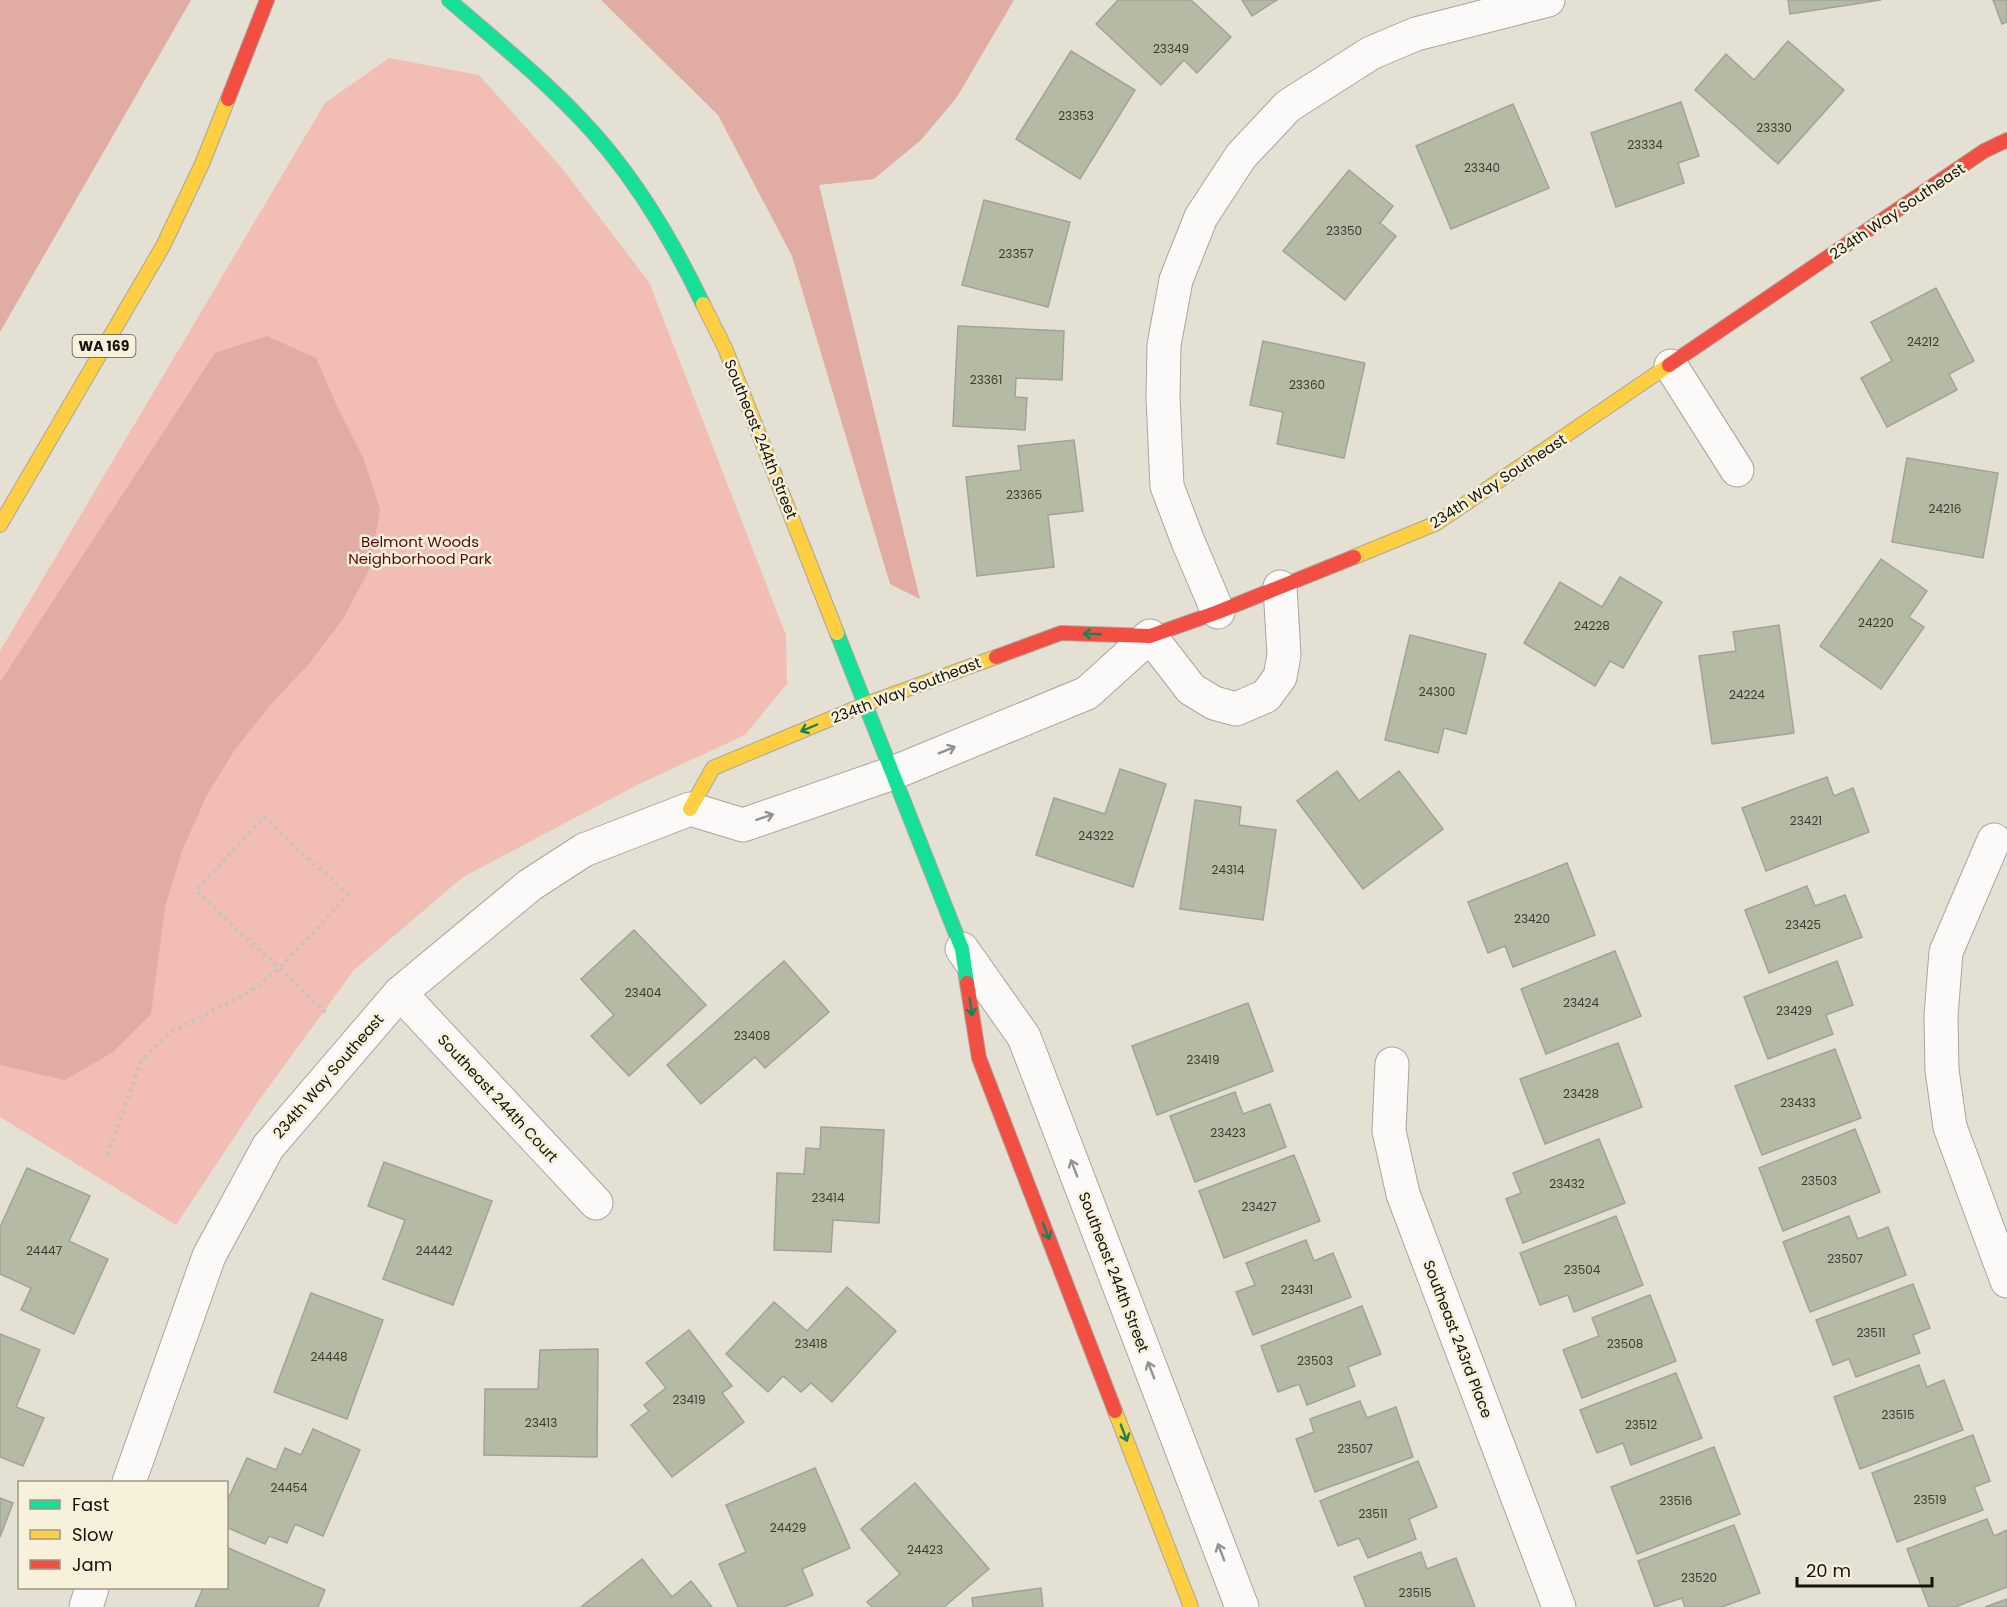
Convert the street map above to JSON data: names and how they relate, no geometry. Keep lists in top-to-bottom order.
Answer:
{
  "streets": {
    "street": [
      "234th Way Southeast",
      "WA 169",
      "Southeast 244th Street",
      "Southeast 244th Court",
      "Southeast 243rd Place"
    ]
  },
  "crossings": [
    ["234th Way Southeast", "Southeast 244th Street"],
    ["234th Way Southeast", "Southeast 244th Court"]
  ],
  "parks": ["Belmont Woods Neighborhood Park"],
  "house_numbers": [
    "23349",
    "23353",
    "23330",
    "23334",
    "23340",
    "23350",
    "23357",
    "24212",
    "23361",
    "23360",
    "23365",
    "24216",
    "24220",
    "24228",
    "24300",
    "24224",
    "23421",
    "24322",
    "24314",
    "23420",
    "23425",
    "23404",
    "23424",
    "23429",
    "23408",
    "23419",
    "23428",
    "23433",
    "23423",
    "23503",
    "23432",
    "23414",
    "23427",
    "24447",
    "24442",
    "23507",
    "23504",
    "23431",
    "23511",
    "23418",
    "23508",
    "24448",
    "23503",
    "23419",
    "23515",
    "23413",
    "23512",
    "23507",
    "24454",
    "23519",
    "23516",
    "23511",
    "24429",
    "24423",
    "23520",
    "23515"
  ],
  "legend": ["Fast", "Slow", "Jam"],
  "scale_bar": "20 m"
}
